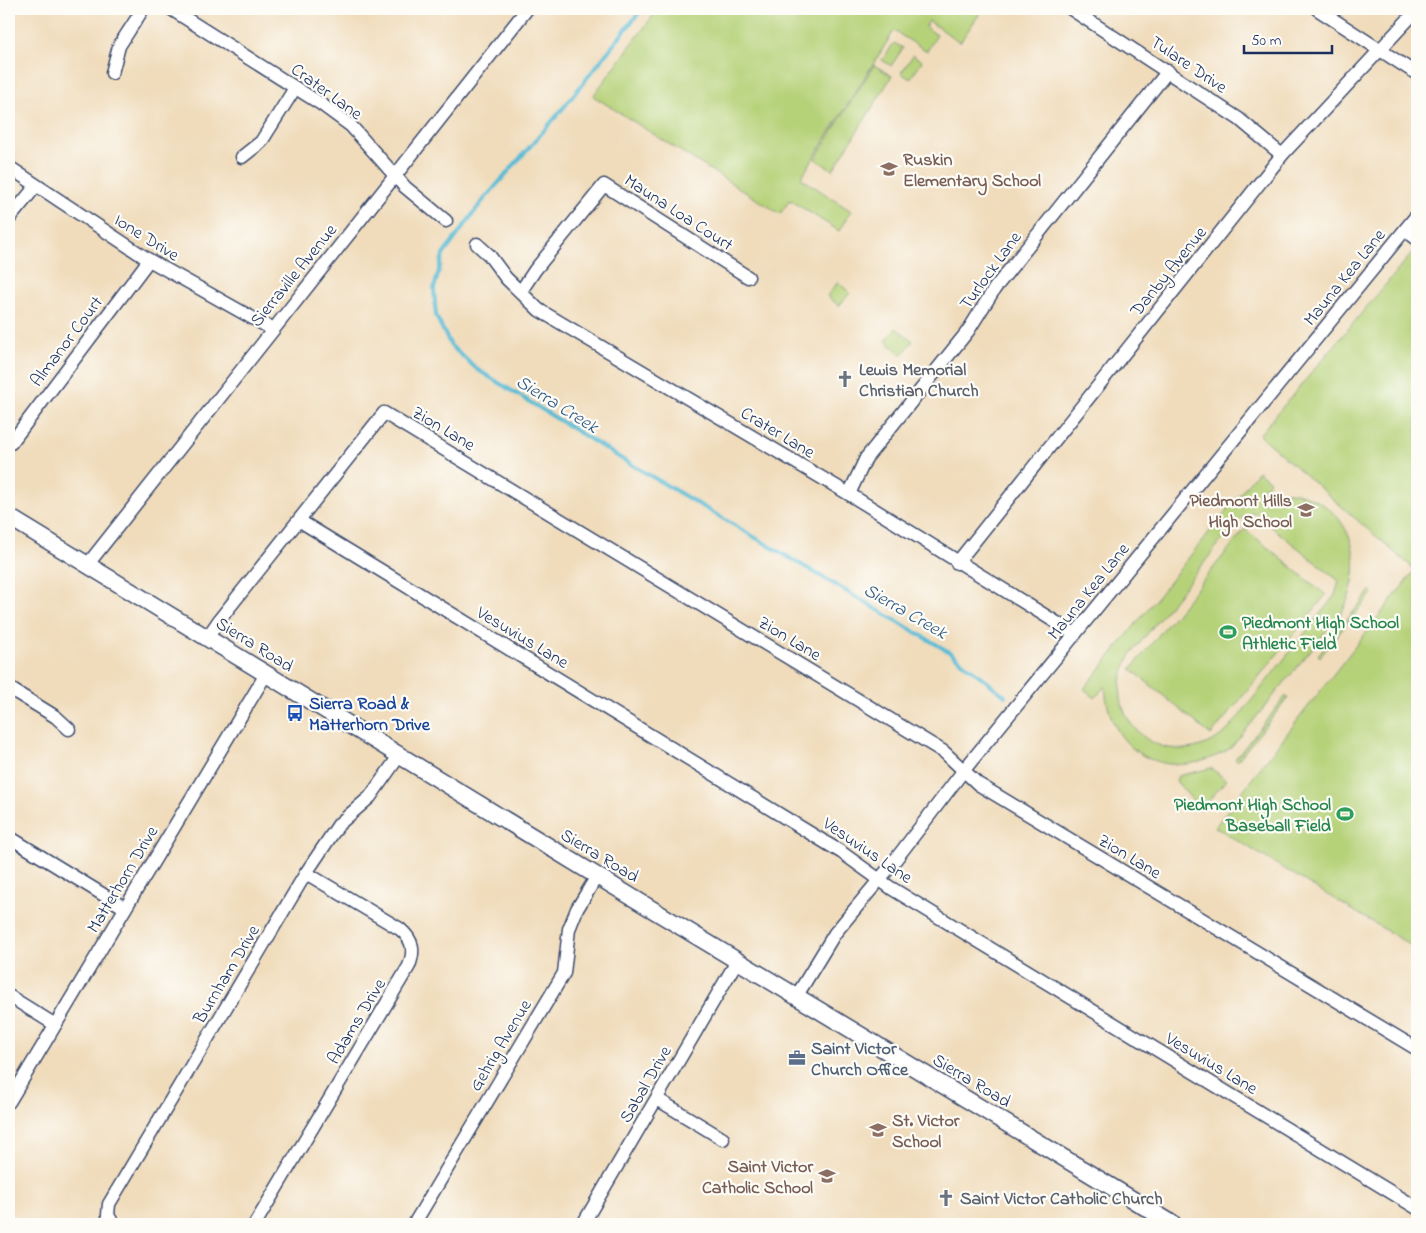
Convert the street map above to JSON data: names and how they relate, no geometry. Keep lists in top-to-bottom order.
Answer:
{
  "streets": {
    "street": [
      "Tulare Drive",
      "Crater Lane",
      "Mauna Loa Court",
      "Ione Drive",
      "Turlock Lane",
      "Danby Avenue",
      "Sierraville Avenue",
      "Mauna Kea Lane",
      "Almanor Court",
      "Zion Lane",
      "Vesuvius Lane",
      "Sierra Road",
      "Matterhorn Drive",
      "Burnham Drive",
      "Adams Drive",
      "Gehrig Avenue",
      "Sabal Drive"
    ]
  },
  "crossings": [
    ["Tulare Drive", "Turlock Lane"],
    ["Tulare Drive", "Danby Avenue"],
    ["Crater Lane", "Mauna Loa Court"],
    ["Crater Lane", "Turlock Lane"],
    ["Crater Lane", "Danby Avenue"],
    ["Crater Lane", "Sierraville Avenue"],
    ["Crater Lane", "Mauna Kea Lane"],
    ["Ione Drive", "Sierraville Avenue"],
    ["Ione Drive", "Almanor Court"],
    ["Sierraville Avenue", "Sierra Road"],
    ["Mauna Kea Lane", "Zion Lane"],
    ["Mauna Kea Lane", "Vesuvius Lane"],
    ["Mauna Kea Lane", "Sierra Road"],
    ["Zion Lane", "Vesuvius Lane"],
    ["Zion Lane", "Sierra Road"],
    ["Sierra Road", "Matterhorn Drive"],
    ["Sierra Road", "Burnham Drive"],
    ["Sierra Road", "Gehrig Avenue"],
    ["Sierra Road", "Sabal Drive"],
    ["Burnham Drive", "Adams Drive"]
  ],
  "water": ["Sierra Creek"],
  "places": {
    "school or university": [
      "Ruskin Elementary School",
      "Piedmont Hills High School",
      "St. Victor School",
      "Saint Victor Catholic School"
    ],
    "church": ["Lewis Memorial Christian Church", "Saint Victor Catholic Church"],
    "sports": ["Piedmont High School Athletic Field", "Piedmont High School Baseball Field"],
    "bus stop": ["Sierra Road & Matterhorn Drive"],
    "office": ["Saint Victor Church Office"]
  },
  "scale_bar": "50 m"
}
